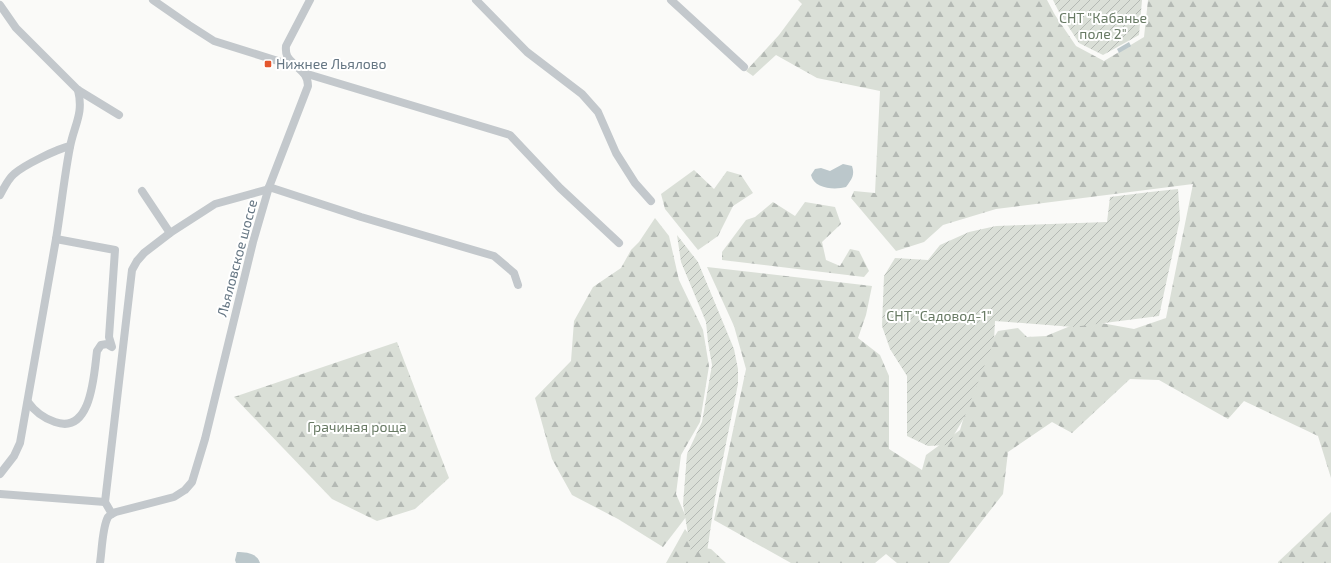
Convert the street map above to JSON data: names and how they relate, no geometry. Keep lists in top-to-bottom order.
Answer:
{
  "streets": {
    "street": ["Льяловское шоссе"]
  },
  "parks": ["СНТ \"Кабанье поле 2\"", "СНТ \"Садовод-1\"", "Грачиная роща"],
  "places": {
    "transit": ["Нижнее Льялово"]
  }
}
